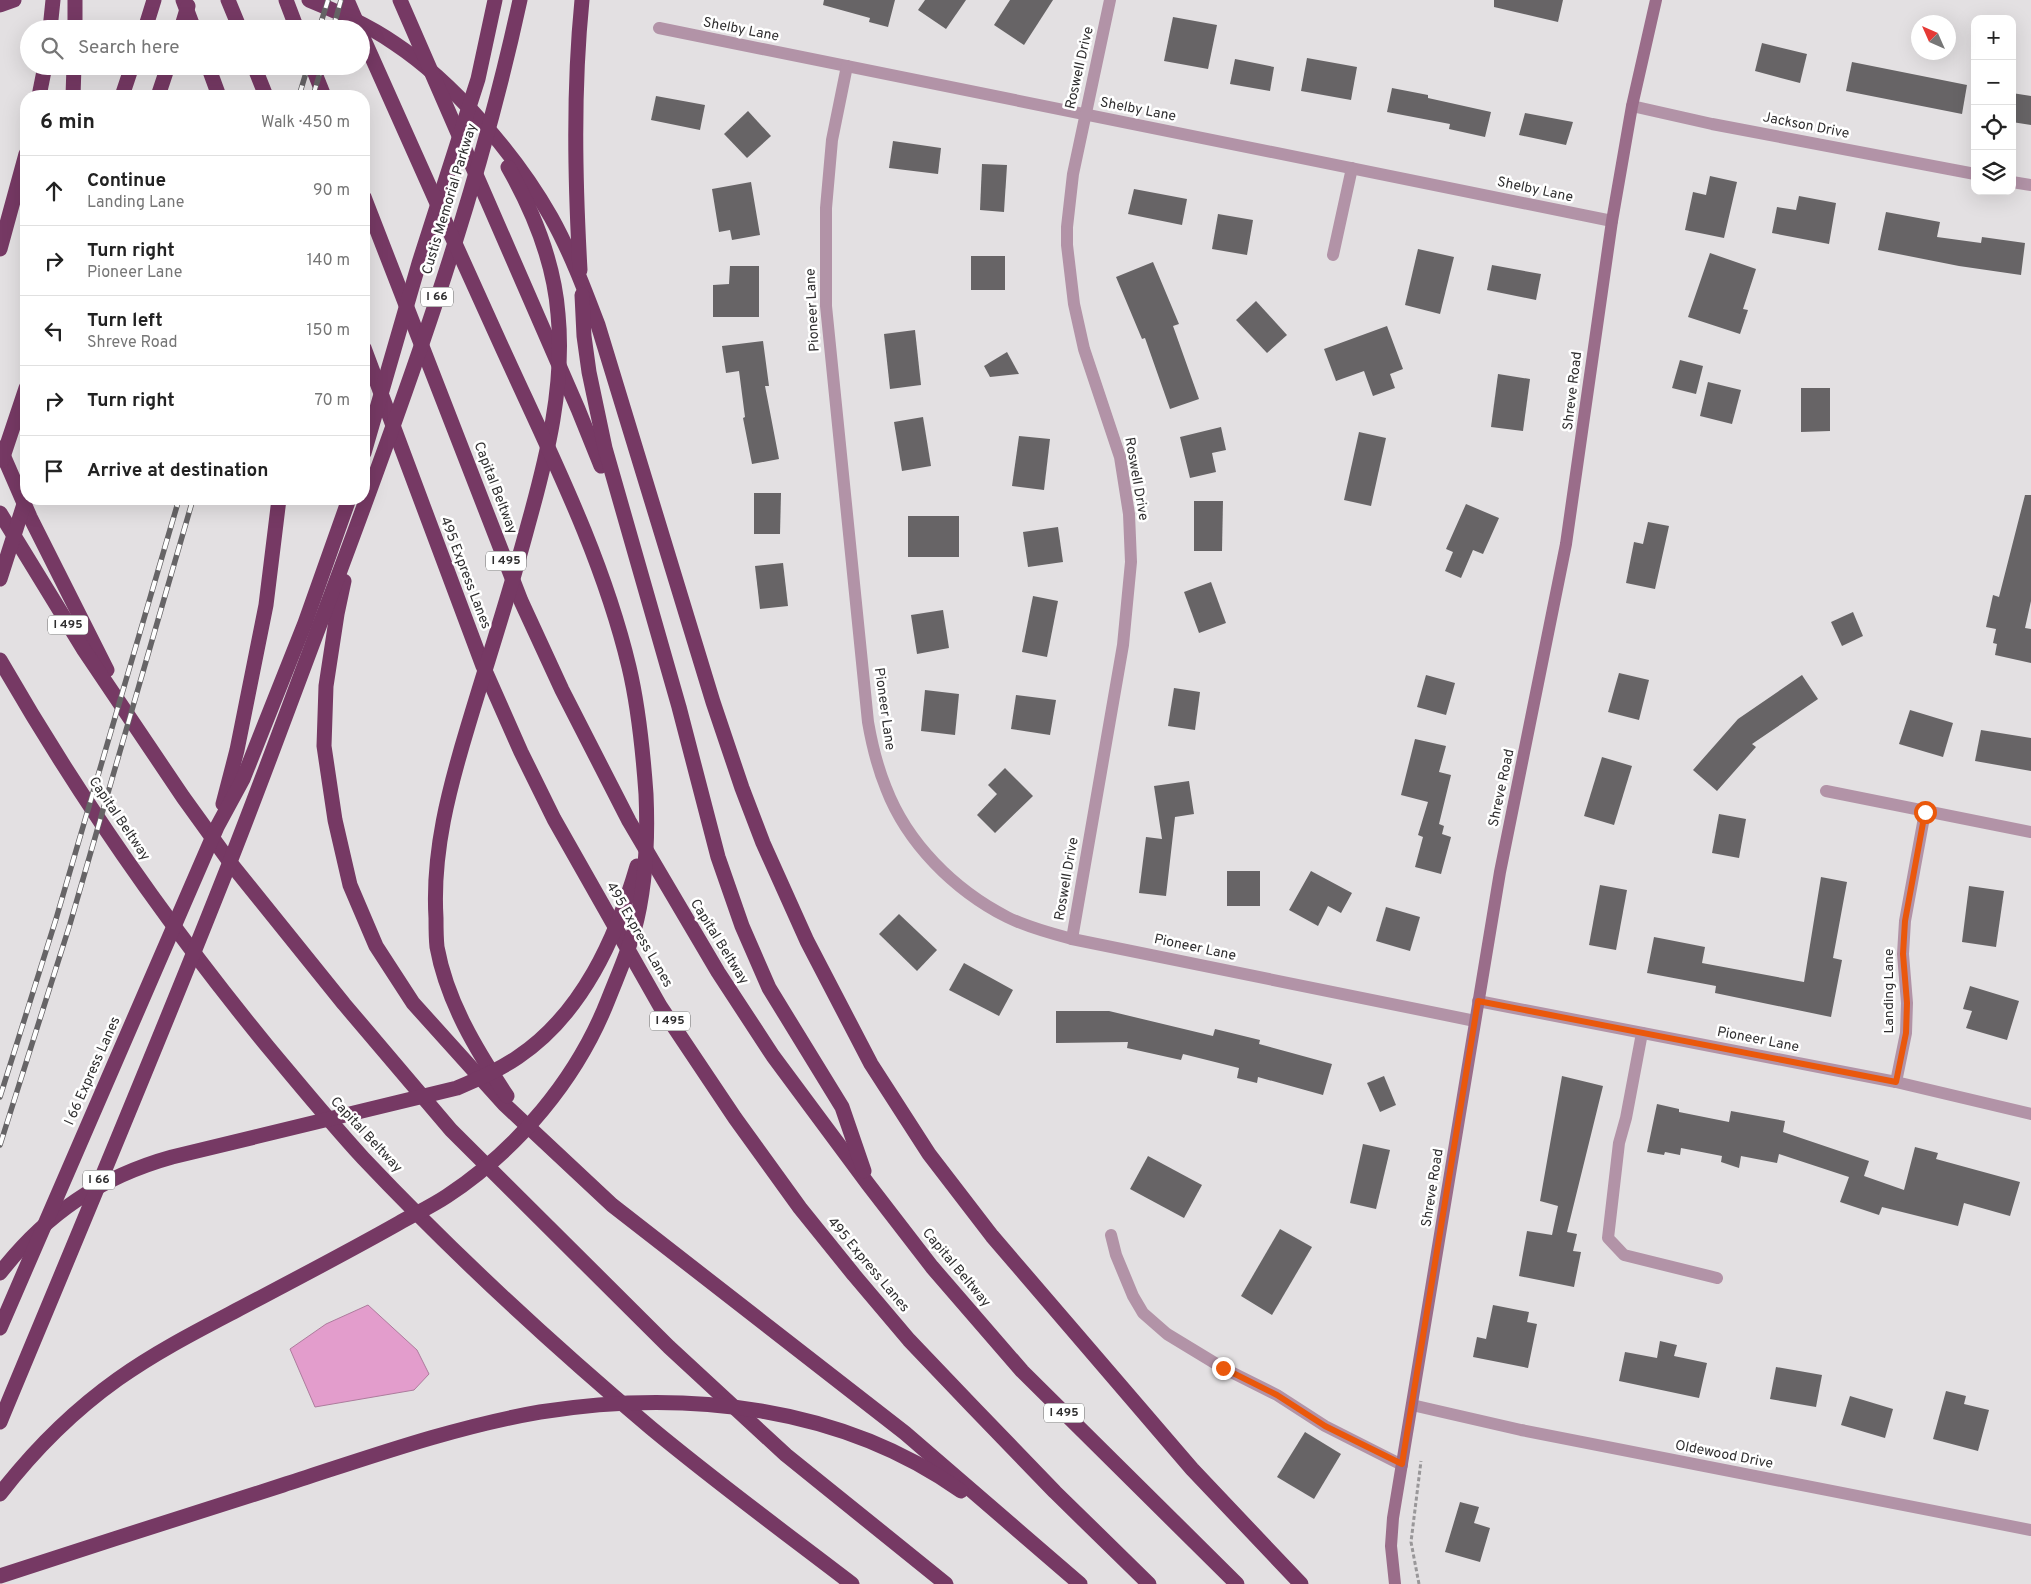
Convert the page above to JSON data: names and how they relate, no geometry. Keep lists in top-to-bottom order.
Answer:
{
  "streets": {
    "highway": [
      "Custis Memorial Parkway",
      "I 66",
      "Capital Beltway",
      "I 495",
      "495 Express Lanes",
      "I 66 Express Lanes"
    ],
    "main road": ["Shreve Road"],
    "street": [
      "Shelby Lane",
      "Roswell Drive",
      "Jackson Drive",
      "Pioneer Lane",
      "Landing Lane",
      "Oldewood Drive"
    ]
  },
  "crossings": [
    ["Shelby Lane", "Roswell Drive"],
    ["Shelby Lane", "Pioneer Lane"],
    ["Shelby Lane", "Shreve Road"],
    ["Roswell Drive", "Pioneer Lane"],
    ["Jackson Drive", "Shreve Road"],
    ["Pioneer Lane", "Shreve Road"],
    ["Pioneer Lane", "Landing Lane"],
    ["Shreve Road", "Oldewood Drive"]
  ],
  "north": "top left",
  "page": {
    "map_buttons": ["+", "−"],
    "search": "Search here",
    "heading": ["6 min", "Walk · 450 m"],
    "list": [
      ["Continue", "Landing Lane", "90 m"],
      ["Turn right", "Pioneer Lane", "140 m"],
      ["Turn left", "Shreve Road", "150 m"],
      ["Turn right", "70 m"],
      "Arrive at destination"
    ]
  }
}
